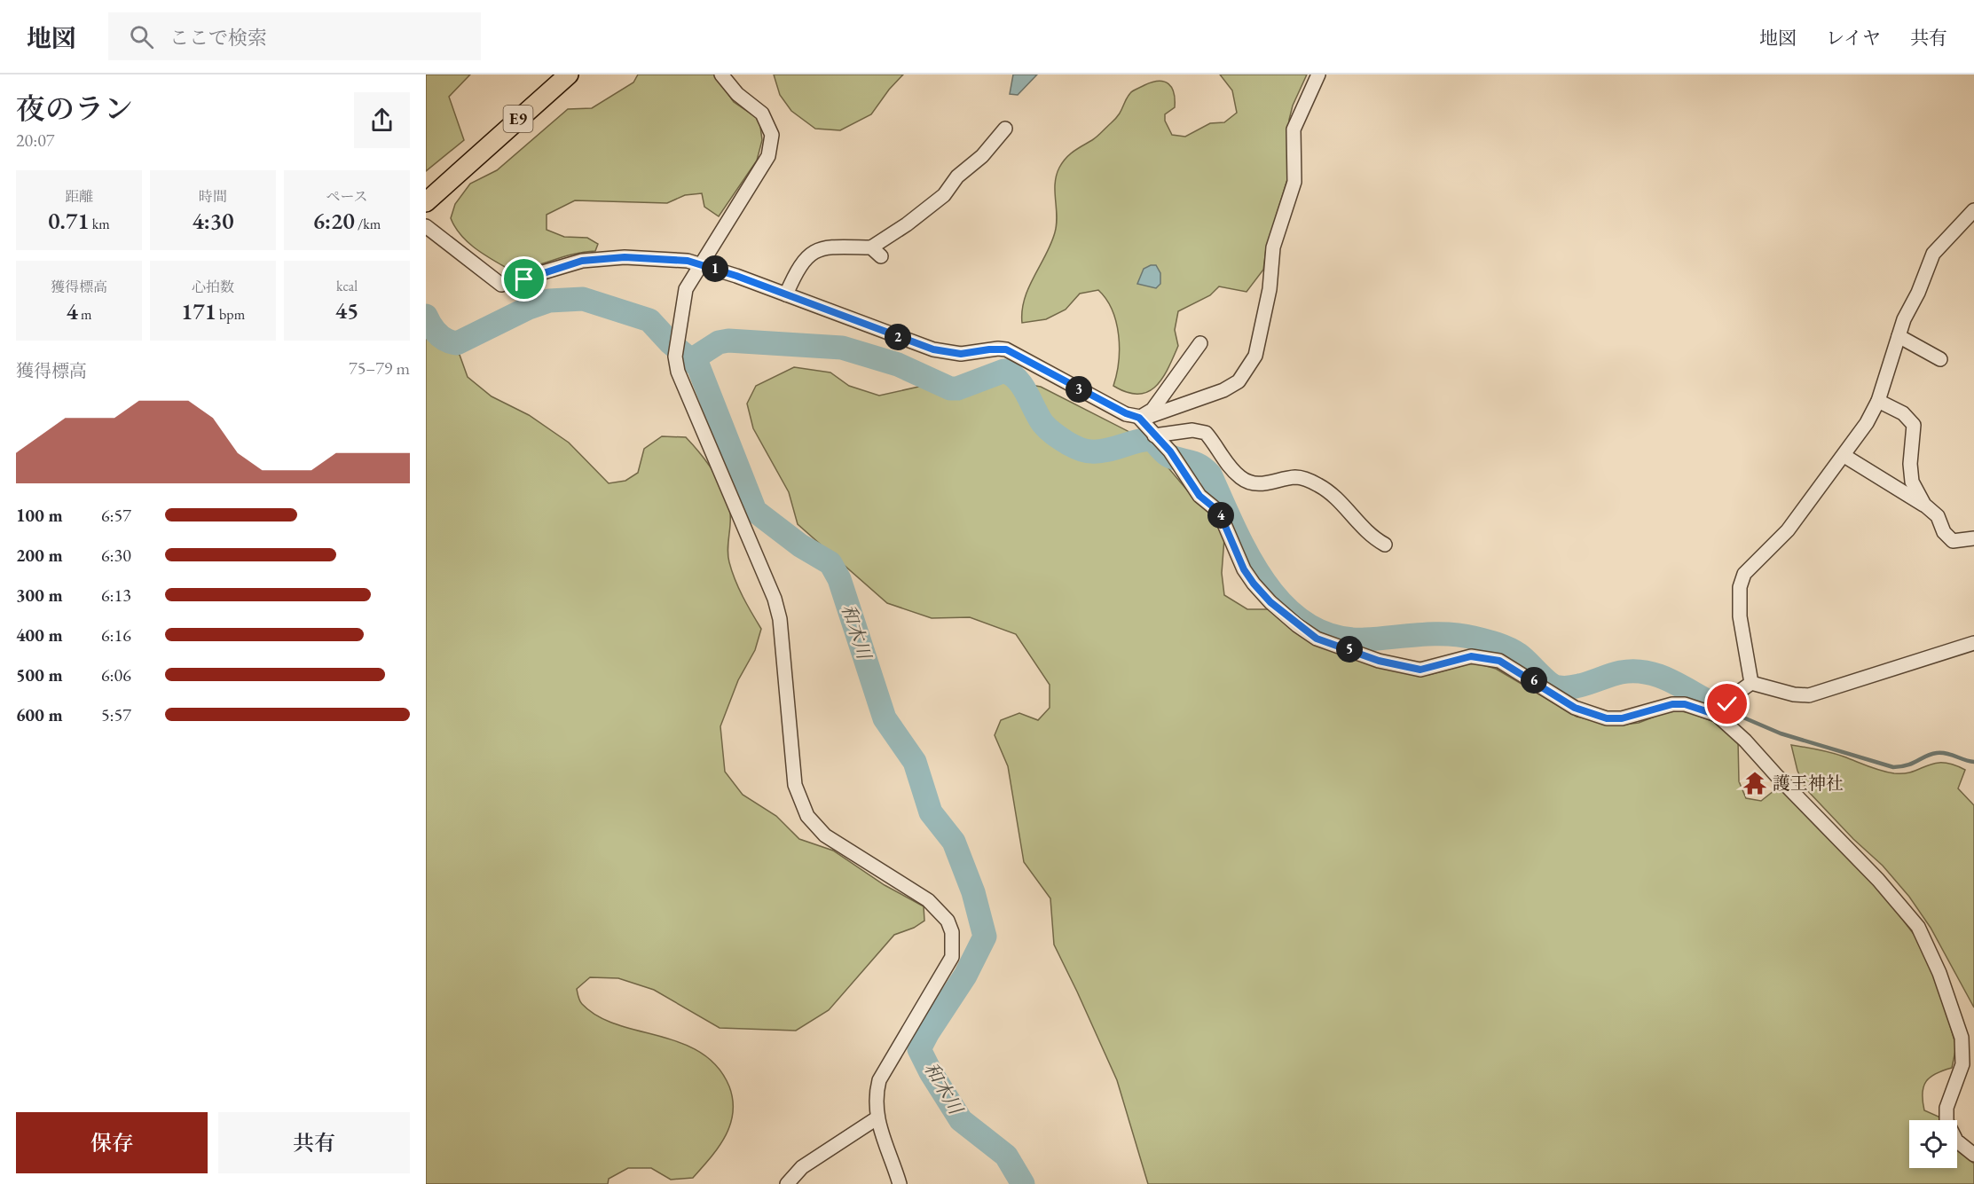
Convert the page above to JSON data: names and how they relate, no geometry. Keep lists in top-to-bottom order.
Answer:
{
  "streets": {
    "highway": ["E9"]
  },
  "water": ["和木川"],
  "places": {
    "temple": ["護王神社"]
  },
  "page": {
    "header": "地図",
    "search": "ここで検索",
    "nav": ["地図", "レイヤ", "共有"],
    "heading": ["夜のラン", "20:07"],
    "stats": [
      ["距離", "0.71 km"],
      ["時間", "4:30"],
      ["ペース", "6:20 /km"],
      ["獲得標高", "4 m"],
      ["心拍数", "171 bpm"],
      ["kcal", "45"]
    ],
    "pins": [
      "1",
      "2",
      "3",
      "4",
      "5",
      "6"
    ],
    "chart": ["獲得標高", "75–79 m"],
    "list": [
      {
        "name": "100 m",
        "note": "6:57"
      },
      {
        "name": "200 m",
        "note": "6:30"
      },
      {
        "name": "300 m",
        "note": "6:13"
      },
      {
        "name": "400 m",
        "note": "6:16"
      },
      {
        "name": "500 m",
        "note": "6:06"
      },
      {
        "name": "600 m",
        "note": "5:57"
      }
    ],
    "buttons": ["保存", "共有"]
  }
}
